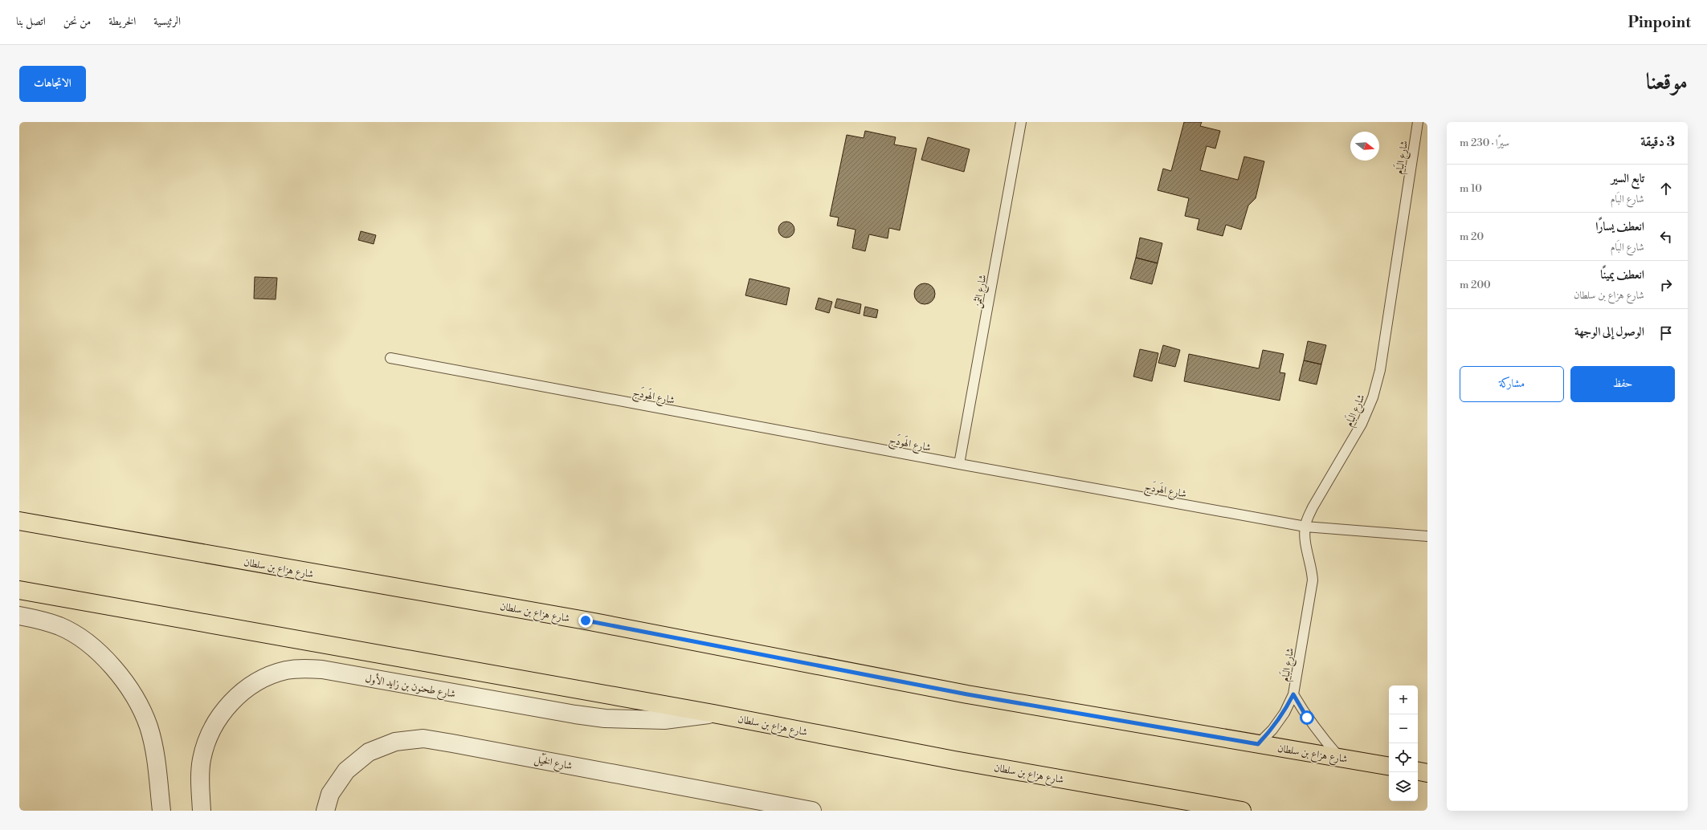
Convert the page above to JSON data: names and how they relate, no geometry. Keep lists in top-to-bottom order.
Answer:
{
  "streets": {
    "main road": ["شارع هزاع بن سلطان"],
    "street": ["شارع طحنون بن زايد الأول", "شارع الخَيْل"],
    "lane": ["شارع البَام", "شارع الثمن", "شارع الهَودَج"]
  },
  "crossings": [
    ["شارع البَام", "شارع الهَودَج"],
    ["شارع البَام", "شارع هزاع بن سلطان"],
    ["شارع الثمن", "شارع الهَودَج"],
    ["شارع هزاع بن سلطان", "شارع طحنون بن زايد الأول"]
  ],
  "north": "right",
  "page": {
    "header": "Pinpoint",
    "nav": [
      "الرئيسية",
      "الخريطة",
      "من نحن",
      "اتصل بنا"
    ],
    "title": "موقعنا",
    "buttons": [
      "الاتجاهات",
      ["حفظ", "مشاركة"]
    ],
    "heading": ["3 دقيقة", "سيرًا · 230 m"],
    "list": [
      ["تابع السير", "شارع البَام", "10 m"],
      ["انعطف يسارًا", "شارع البَام", "20 m"],
      ["انعطف يمينًا", "شارع هزاع بن سلطان", "200 m"],
      "الوصول إلى الوجهة"
    ],
    "map_buttons": ["+", "−"]
  }
}
